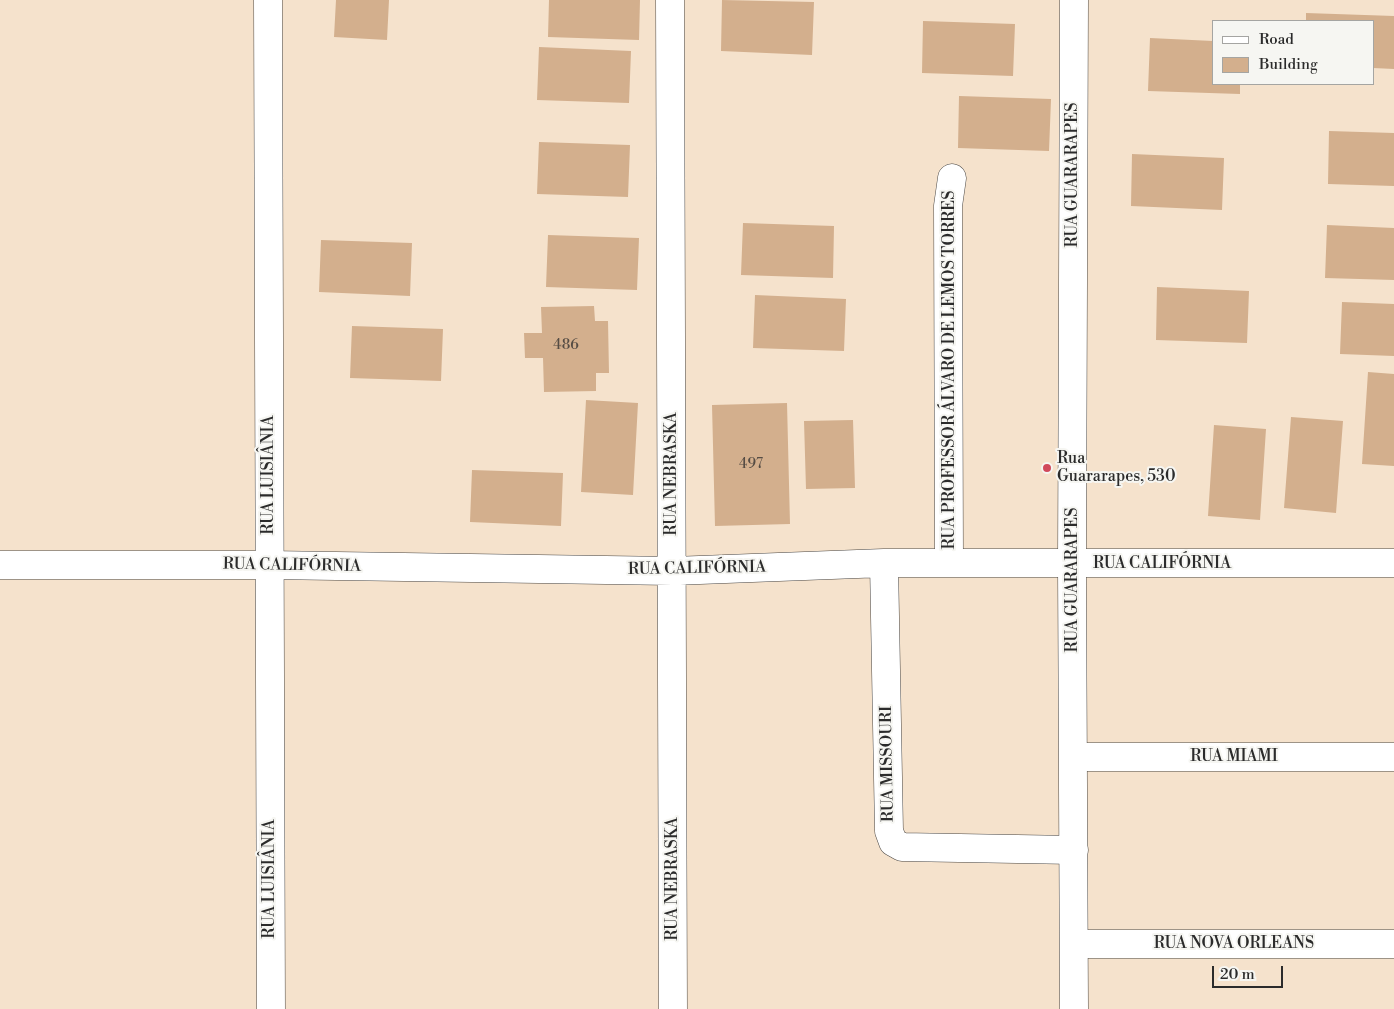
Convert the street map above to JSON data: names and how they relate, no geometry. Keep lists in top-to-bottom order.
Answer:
{
  "streets": {
    "street": [
      "RUA GUARARAPES",
      "RUA PROFESSOR ÁLVARO DE LEMOS TORRES",
      "RUA NEBRASKA",
      "RUA LUISIÂNIA",
      "RUA CALIFÓRNIA",
      "RUA MIAMI",
      "RUA MISSOURI",
      "RUA NOVA ORLEANS"
    ]
  },
  "crossings": [
    ["RUA GUARARAPES", "RUA CALIFÓRNIA"],
    ["RUA GUARARAPES", "RUA MIAMI"],
    ["RUA GUARARAPES", "RUA MISSOURI"],
    ["RUA GUARARAPES", "RUA NOVA ORLEANS"],
    ["RUA PROFESSOR ÁLVARO DE LEMOS TORRES", "RUA CALIFÓRNIA"],
    ["RUA NEBRASKA", "RUA CALIFÓRNIA"],
    ["RUA LUISIÂNIA", "RUA CALIFÓRNIA"],
    ["RUA CALIFÓRNIA", "RUA MISSOURI"]
  ],
  "places": ["Rua Guararapes, 530"],
  "house_numbers": ["486", "497"],
  "legend": ["Road", "Building"],
  "scale_bar": "20 m"
}
